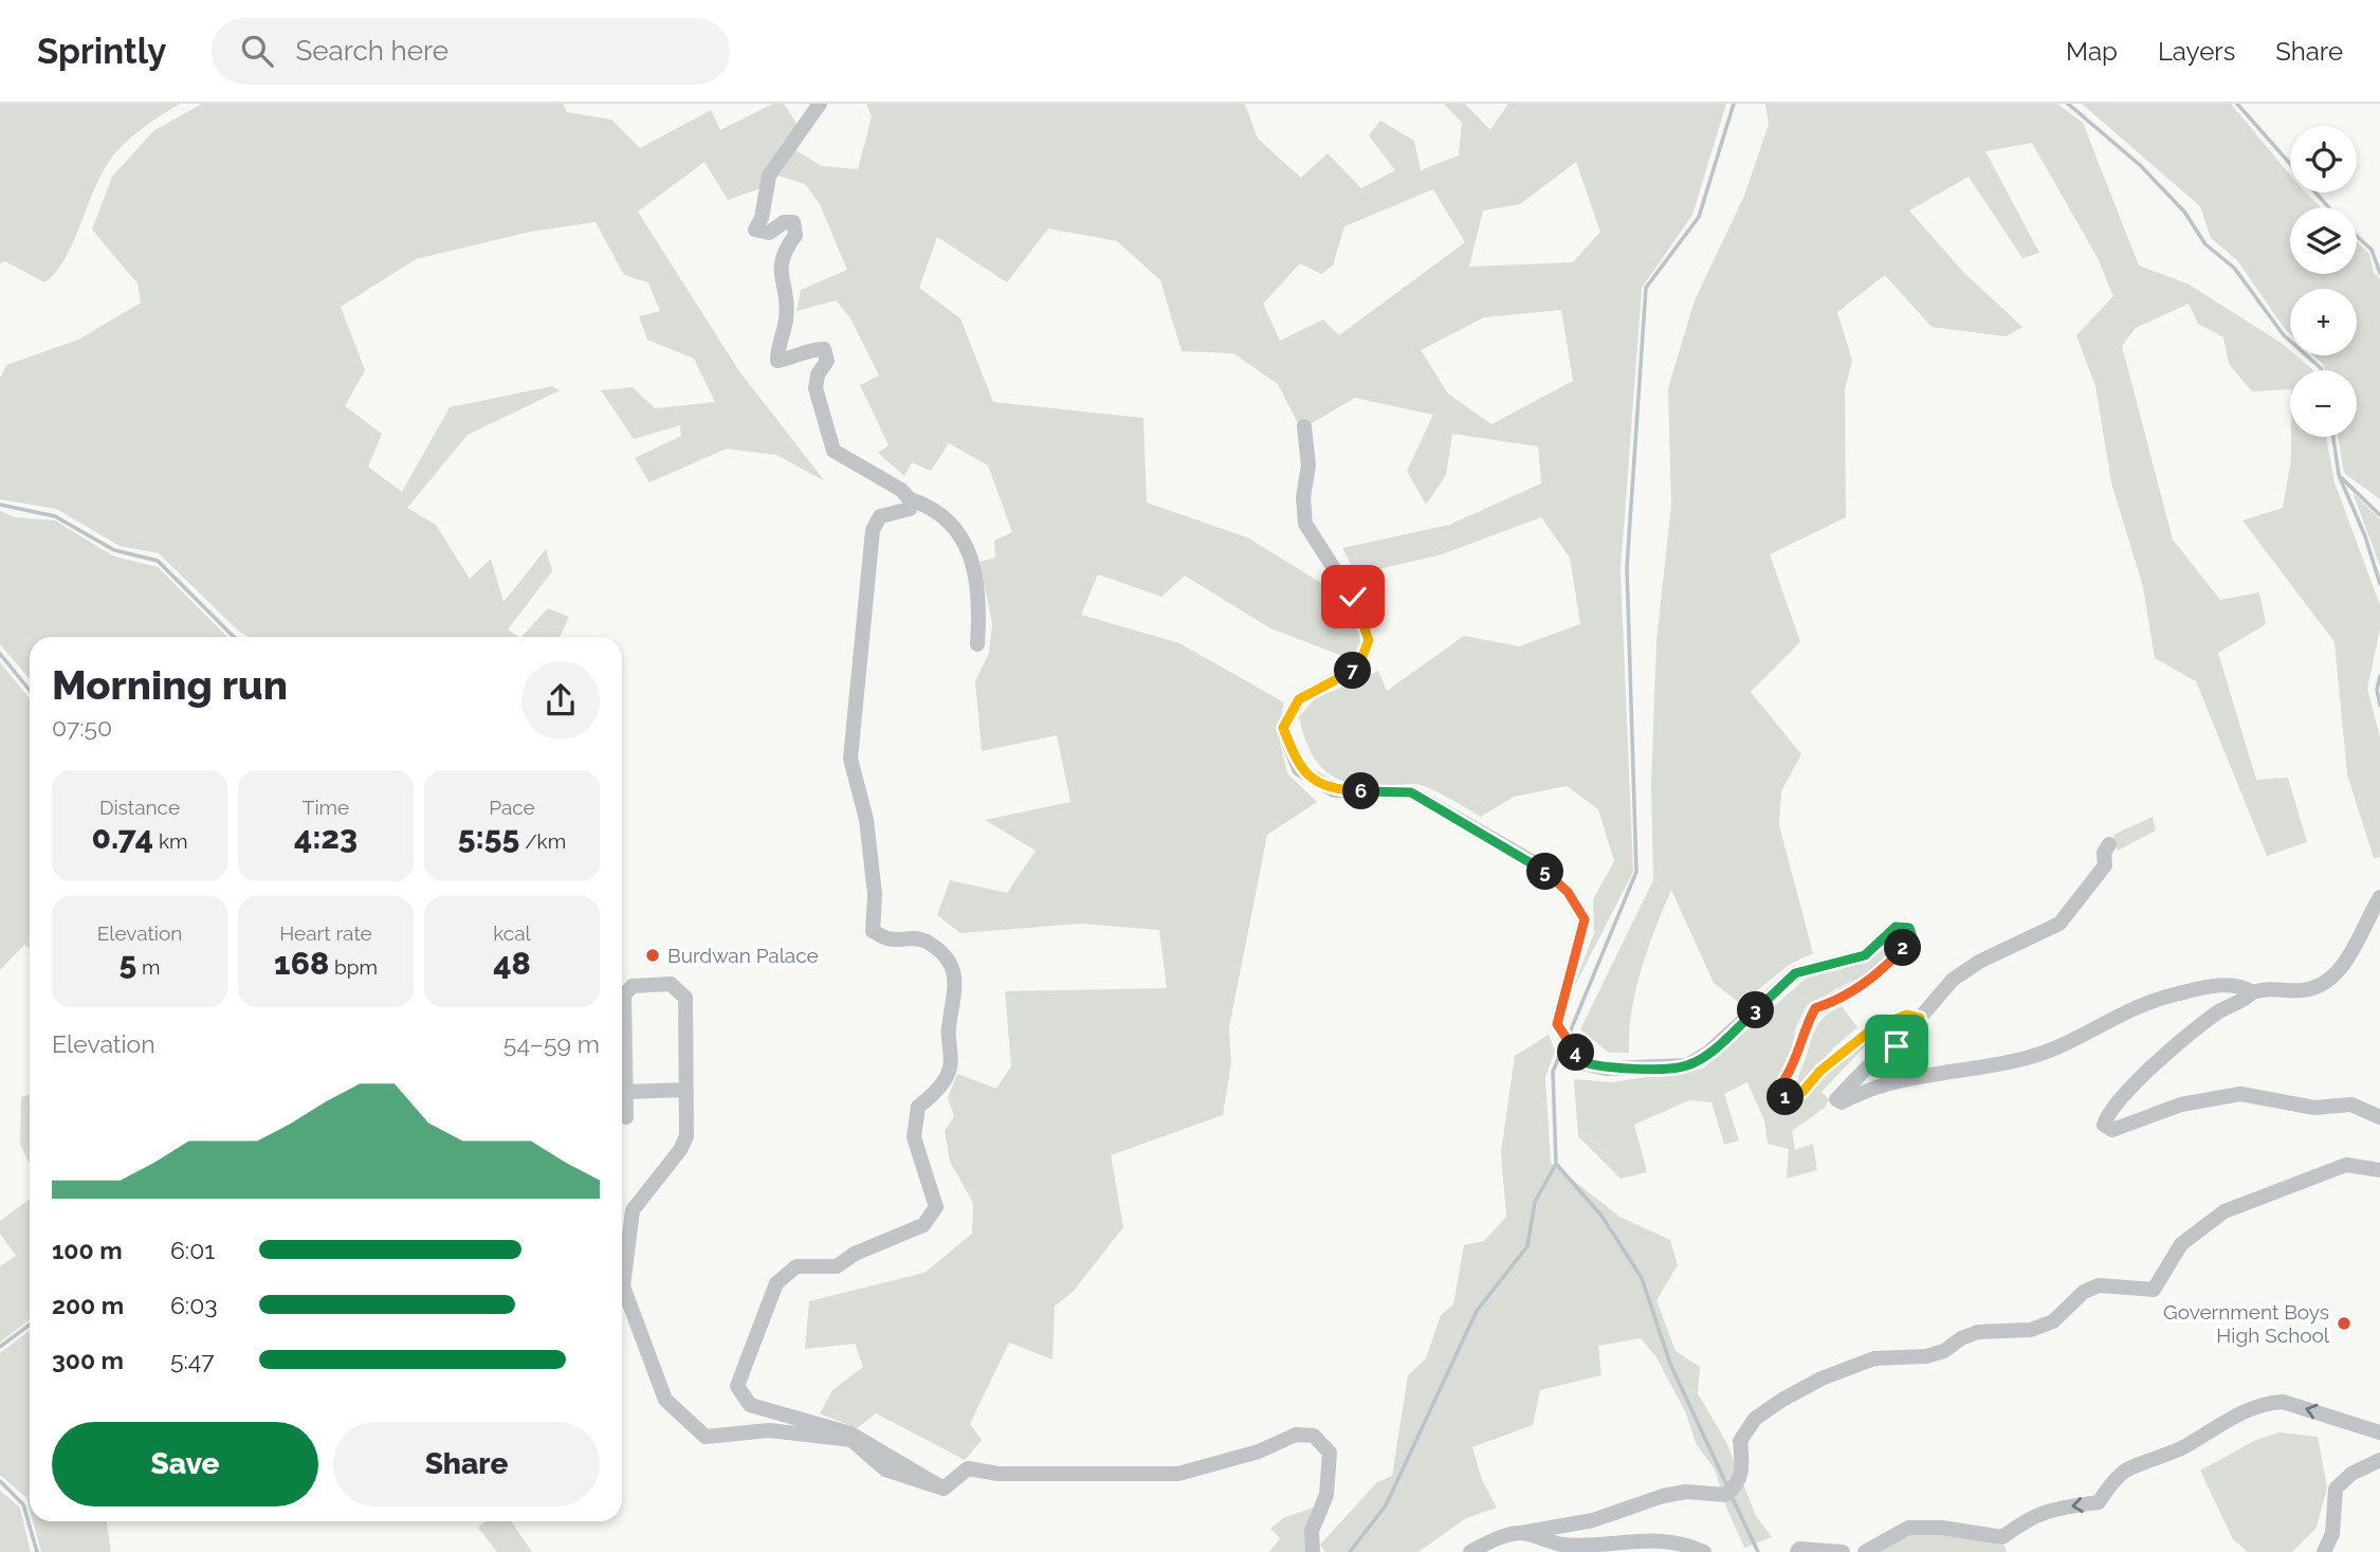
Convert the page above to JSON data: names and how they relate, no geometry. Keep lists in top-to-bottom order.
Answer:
{
  "places": ["Burdwan Palace", "Government Boys High School"],
  "page": {
    "header": "Sprintly",
    "search": "Search here",
    "nav": ["Map", "Layers", "Share"],
    "map_buttons": ["+", "−"],
    "heading": ["Morning run", "07:50"],
    "pins": [
      "7",
      "6",
      "5",
      "2",
      "3",
      "4",
      "1"
    ],
    "stats": [
      ["Distance", "0.74 km"],
      ["Time", "4:23"],
      ["Pace", "5:55 /km"],
      ["Elevation", "5 m"],
      ["Heart rate", "168 bpm"],
      ["kcal", "48"]
    ],
    "chart": ["Elevation", "54–59 m"],
    "list": [
      {
        "name": "100 m",
        "note": "6:01"
      },
      {
        "name": "200 m",
        "note": "6:03"
      },
      {
        "name": "300 m",
        "note": "5:47"
      }
    ],
    "buttons": ["Save", "Share"]
  }
}
